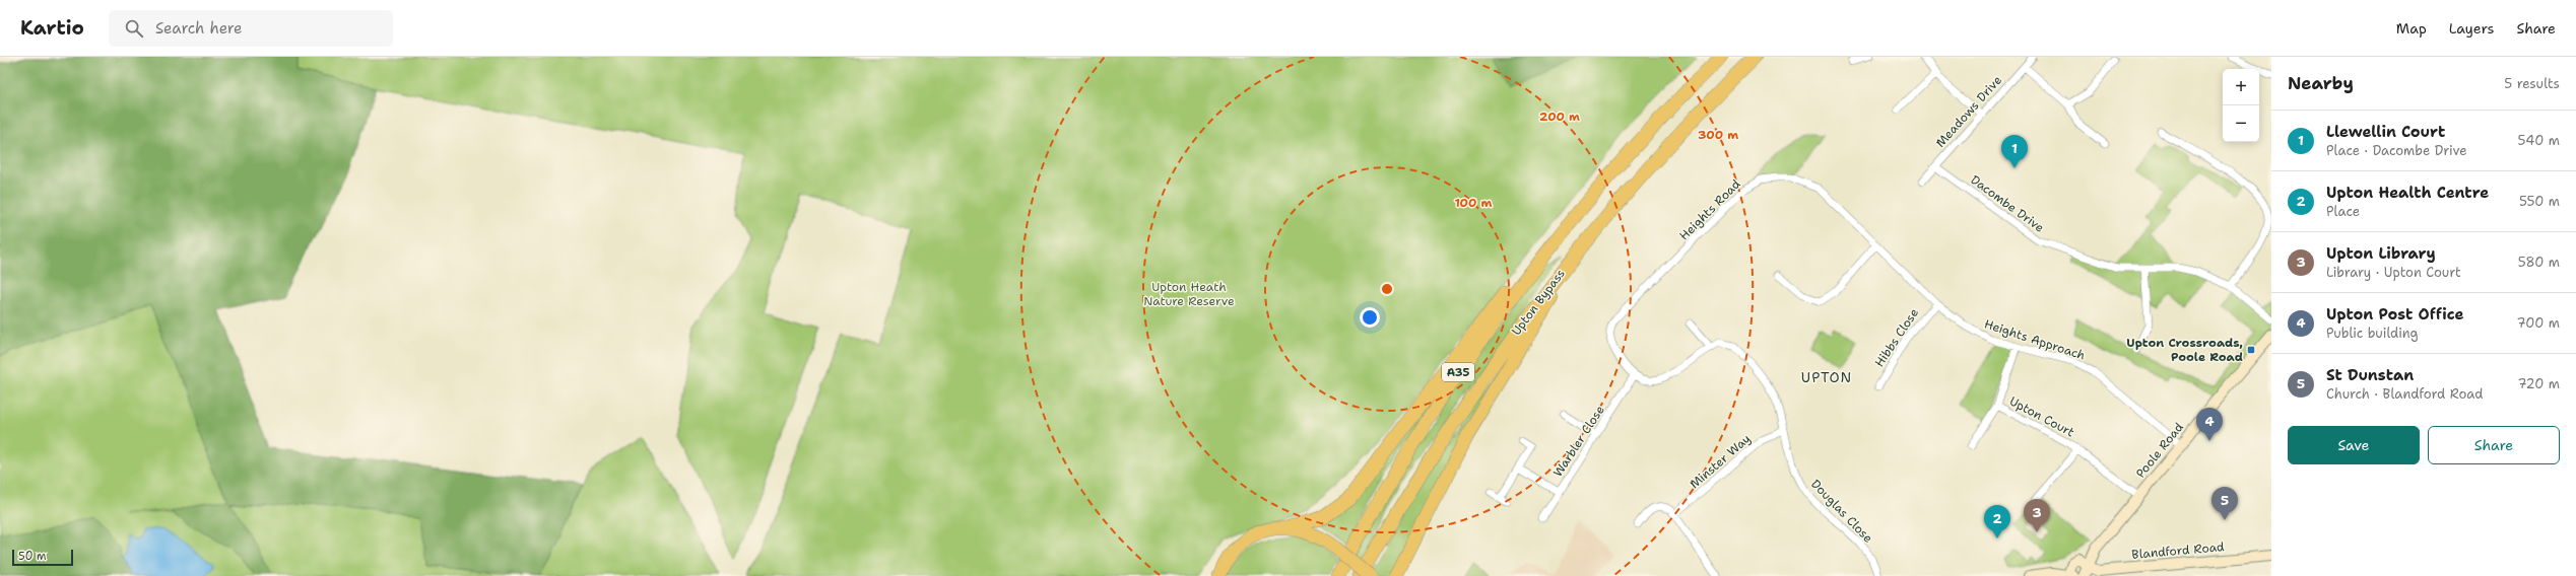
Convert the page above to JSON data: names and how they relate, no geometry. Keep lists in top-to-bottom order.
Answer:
{
  "streets": {
    "highway": ["Upton Bypass", "A35"],
    "main road": ["Poole Road", "Blandford Road"],
    "street": [
      "Meadows Drive",
      "Dacombe Drive",
      "Heights Road",
      "Hibbs Close",
      "Heights Approach",
      "Upton Court",
      "Warbler Close",
      "Minster Way",
      "Douglas Close"
    ]
  },
  "crossings": [
    ["Meadows Drive", "Dacombe Drive"],
    ["Heights Road", "Hibbs Close"],
    ["Heights Road", "Heights Approach"],
    ["Heights Road", "Warbler Close"],
    ["Heights Road", "Douglas Close"],
    ["Upton Bypass", "A35"],
    ["Hibbs Close", "Heights Approach"],
    ["Heights Approach", "Poole Road"],
    ["Upton Court", "Poole Road"],
    ["Warbler Close", "Douglas Close"],
    ["Poole Road", "Blandford Road"],
    ["Minster Way", "Douglas Close"]
  ],
  "districts": ["UPTON"],
  "parks": ["Upton Heath Nature Reserve"],
  "places": {
    "transit": ["Upton Crossroads, Poole Road"]
  },
  "scale_bar": "50 m",
  "page": {
    "header": "Kartio",
    "search": "Search here",
    "nav": ["Map", "Layers", "Share"],
    "heading": ["Nearby", "5 results"],
    "map_buttons": ["+", "−"],
    "list": [
      {
        "mark": "1",
        "name": "Llewellin Court",
        "note": "Place · Dacombe Drive",
        "value": "540 m"
      },
      {
        "mark": "2",
        "name": "Upton Health Centre",
        "note": "Place",
        "value": "550 m"
      },
      {
        "mark": "3",
        "name": "Upton Library",
        "note": "Library · Upton Court",
        "value": "580 m"
      },
      {
        "mark": "4",
        "name": "Upton Post Office",
        "note": "Public building",
        "value": "700 m"
      },
      {
        "mark": "5",
        "name": "St Dunstan",
        "note": "Church · Blandford Road",
        "value": "720 m"
      }
    ],
    "pins": [
      "1",
      "4",
      "5",
      "3",
      "2"
    ],
    "buttons": ["Save", "Share"],
    "scale": "50 m"
  },
  "rings": ["200 m", "300 m", "100 m"]
}
